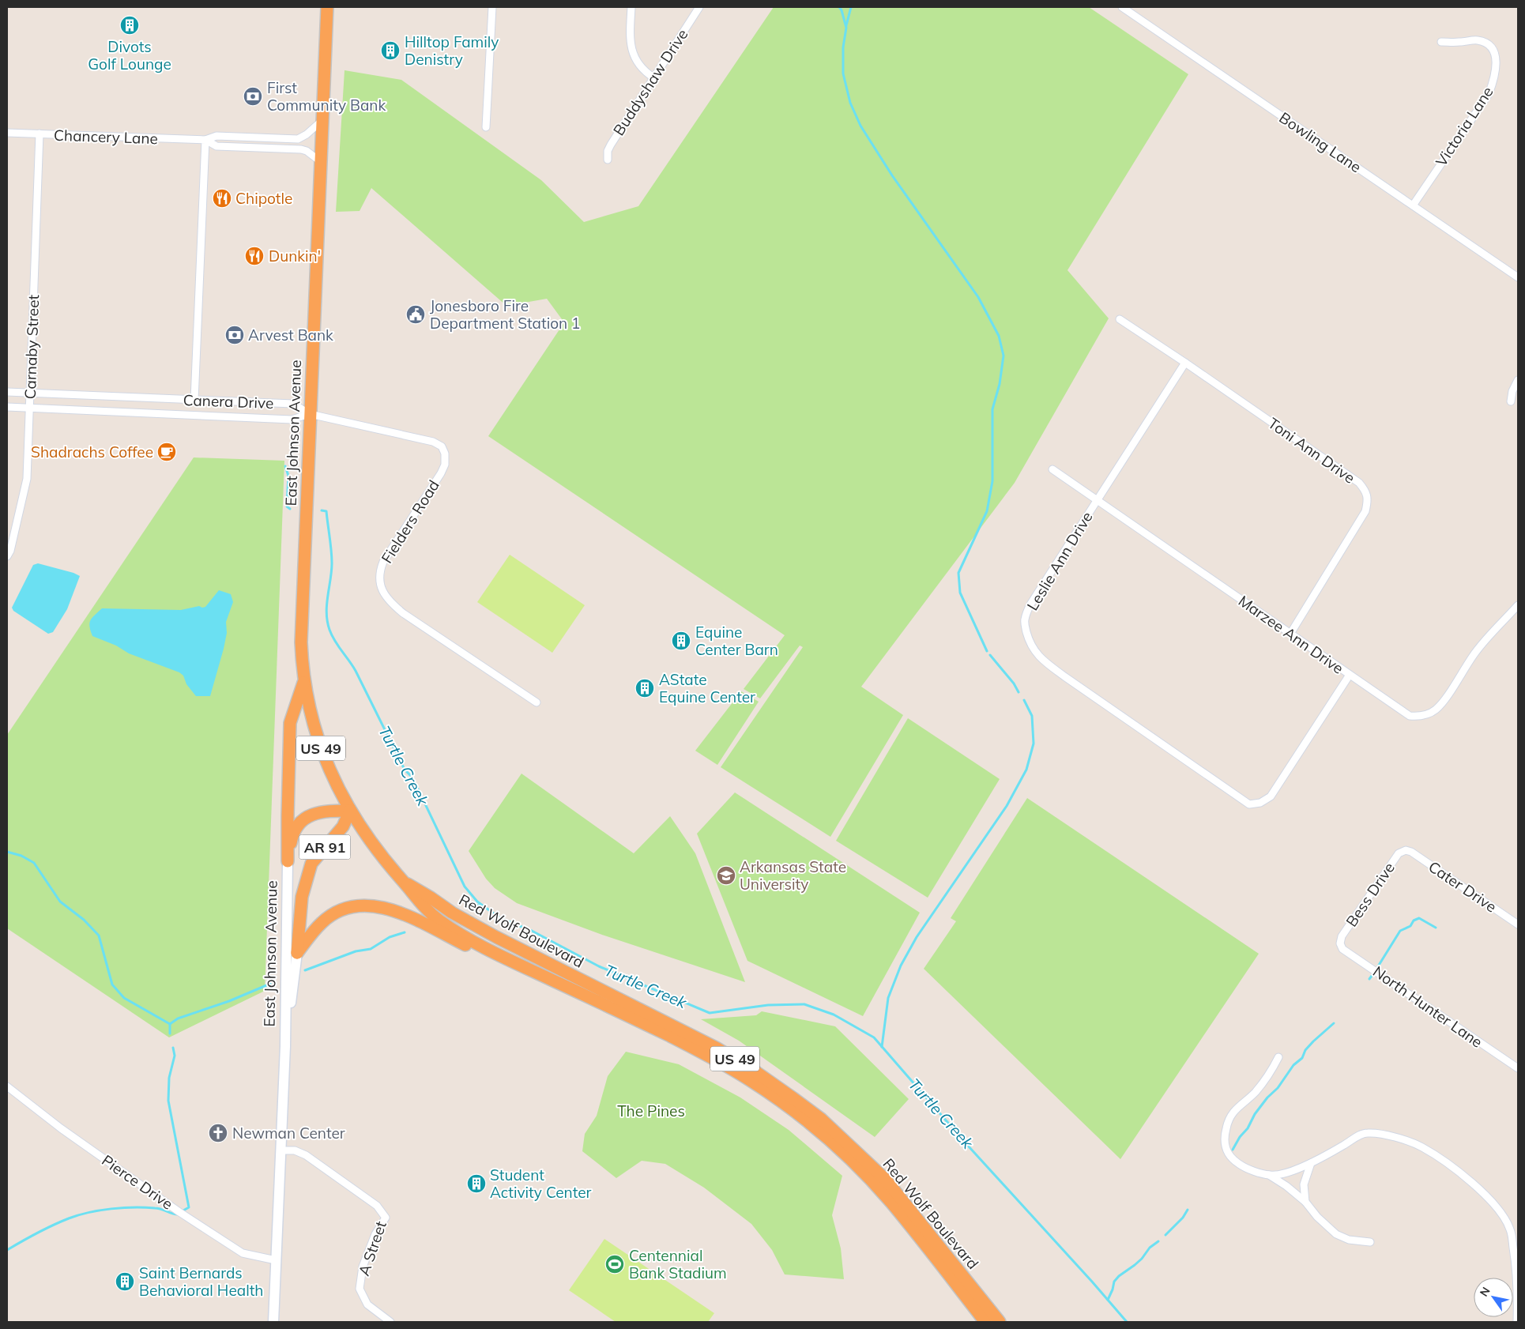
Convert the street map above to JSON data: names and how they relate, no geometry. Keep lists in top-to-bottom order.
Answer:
{
  "streets": {
    "highway": [
      "East Johnson Avenue",
      "US 49",
      "AR 91",
      "Red Wolf Boulevard"
    ],
    "street": [
      "Buddyshaw Drive",
      "Victoria Lane",
      "Chancery Lane",
      "Bowling Lane",
      "Carnaby Street",
      "Canera Drive",
      "Toni Ann Drive",
      "Fielders Road",
      "Leslie Ann Drive",
      "Marzee Ann Drive",
      "Cater Drive",
      "Bess Drive",
      "North Hunter Lane",
      "Pierce Drive",
      "A Street"
    ]
  },
  "crossings": [
    ["Victoria Lane", "Bowling Lane"],
    ["Chancery Lane", "Carnaby Street"],
    ["Chancery Lane", "East Johnson Avenue"],
    ["Carnaby Street", "Canera Drive"],
    ["Canera Drive", "East Johnson Avenue"],
    ["Canera Drive", "Fielders Road"],
    ["East Johnson Avenue", "Fielders Road"],
    ["East Johnson Avenue", "AR 91"],
    ["East Johnson Avenue", "Red Wolf Boulevard"],
    ["East Johnson Avenue", "Pierce Drive"],
    ["East Johnson Avenue", "A Street"],
    ["Toni Ann Drive", "Leslie Ann Drive"],
    ["Toni Ann Drive", "Marzee Ann Drive"],
    ["Leslie Ann Drive", "Marzee Ann Drive"],
    ["AR 91", "Red Wolf Boulevard"],
    ["Cater Drive", "Bess Drive"],
    ["Bess Drive", "North Hunter Lane"]
  ],
  "water": ["Turtle Creek"],
  "parks": ["The Pines"],
  "places": {
    "building": [
      "Divots Golf Lounge",
      "Hilltop Family Denistry",
      "Equine Center Barn",
      "AState Equine Center",
      "Student Activity Center",
      "Saint Bernards Behavioral Health"
    ],
    "bank": ["First Community Bank", "Arvest Bank"],
    "restaurant": ["Chipotle", "Dunkin'"],
    "public building": ["Jonesboro Fire Department Station 1"],
    "cafe": ["Shadrachs Coffee"],
    "school or university": ["Arkansas State University"],
    "church": ["Newman Center"],
    "sports": ["Centennial Bank Stadium"]
  },
  "north": "top left"
}
